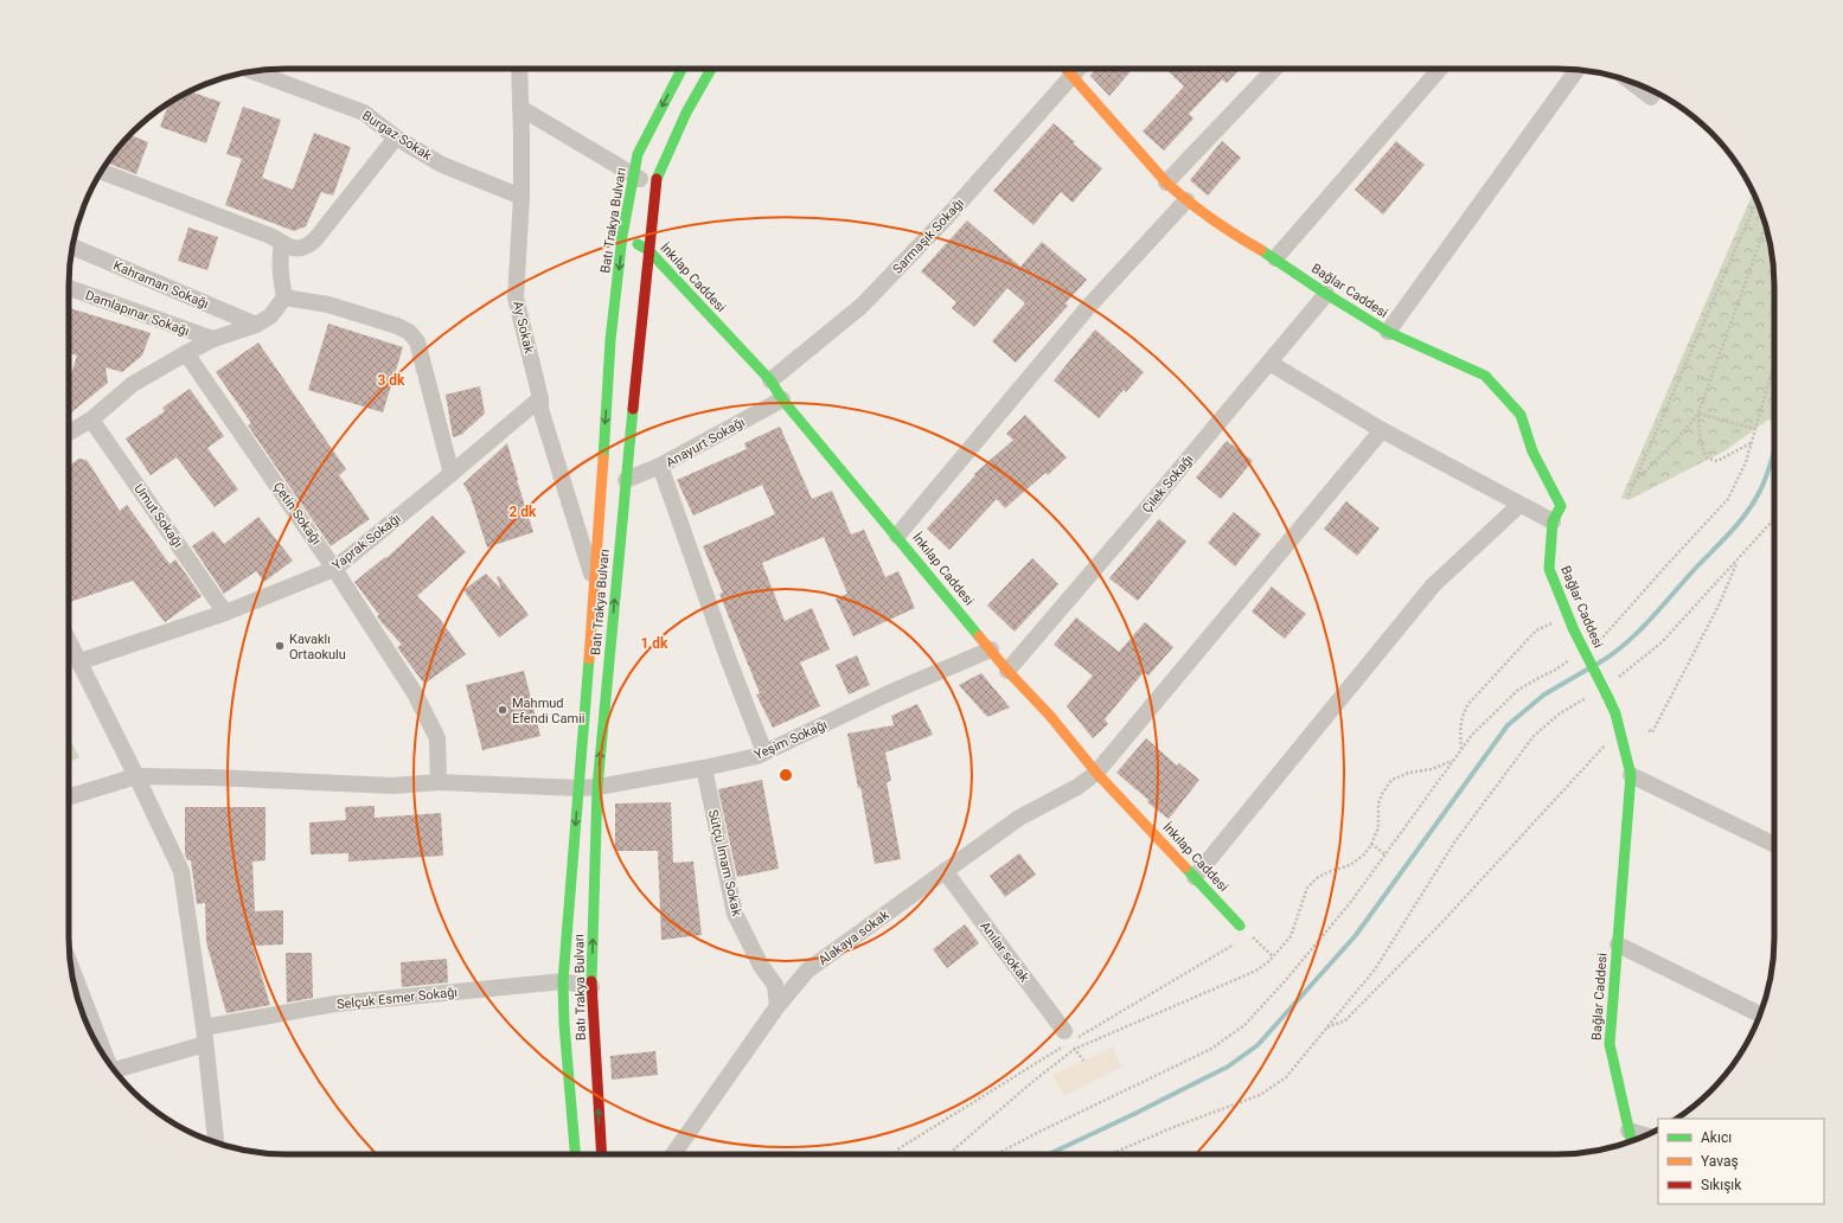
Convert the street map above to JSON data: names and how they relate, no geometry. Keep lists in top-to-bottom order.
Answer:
{
  "streets": {
    "street": [
      "Burgaz Sokak",
      "Batı Trakya Bulvarı",
      "Sarmaşık Sokağı",
      "İnkılap Caddesi",
      "Kahraman Sokağı",
      "Bağlar Caddesi",
      "Damlapınar Sokağı",
      "Ay Sokak",
      "Anayurt Sokağı",
      "Çilek Sokağı",
      "Çetin Sokağı",
      "Umut Sokağı",
      "Yaprak Sokağı",
      "Yeşim Sokağı",
      "Sütçü İmam Sokak",
      "Alakaya sokak",
      "Anılar sokak",
      "Selçuk Esmer Sokağı"
    ]
  },
  "crossings": [
    ["Burgaz Sokak", "Ay Sokak"],
    ["Batı Trakya Bulvarı", "İnkılap Caddesi"],
    ["Batı Trakya Bulvarı", "Ay Sokak"],
    ["Batı Trakya Bulvarı", "Anayurt Sokağı"],
    ["Batı Trakya Bulvarı", "Yeşim Sokağı"],
    ["Batı Trakya Bulvarı", "Selçuk Esmer Sokağı"],
    ["Sarmaşık Sokağı", "İnkılap Caddesi"],
    ["Sarmaşık Sokağı", "Bağlar Caddesi"],
    ["İnkılap Caddesi", "Anayurt Sokağı"],
    ["İnkılap Caddesi", "Çilek Sokağı"],
    ["İnkılap Caddesi", "Yeşim Sokağı"],
    ["İnkılap Caddesi", "Alakaya sokak"],
    ["Bağlar Caddesi", "Çilek Sokağı"],
    ["Ay Sokak", "Yaprak Sokağı"],
    ["Çetin Sokağı", "Yaprak Sokağı"],
    ["Çetin Sokağı", "Yeşim Sokağı"],
    ["Umut Sokağı", "Yaprak Sokağı"],
    ["Yeşim Sokağı", "Sütçü İmam Sokak"],
    ["Sütçü İmam Sokak", "Alakaya sokak"],
    ["Alakaya sokak", "Anılar sokak"]
  ],
  "places": ["Kavaklı Ortaokulu", "Mahmud Efendi Camii"],
  "legend": ["Akıcı", "Yavaş", "Sıkışık"],
  "rings": ["3 dk", "2 dk", "1 dk"]
}
